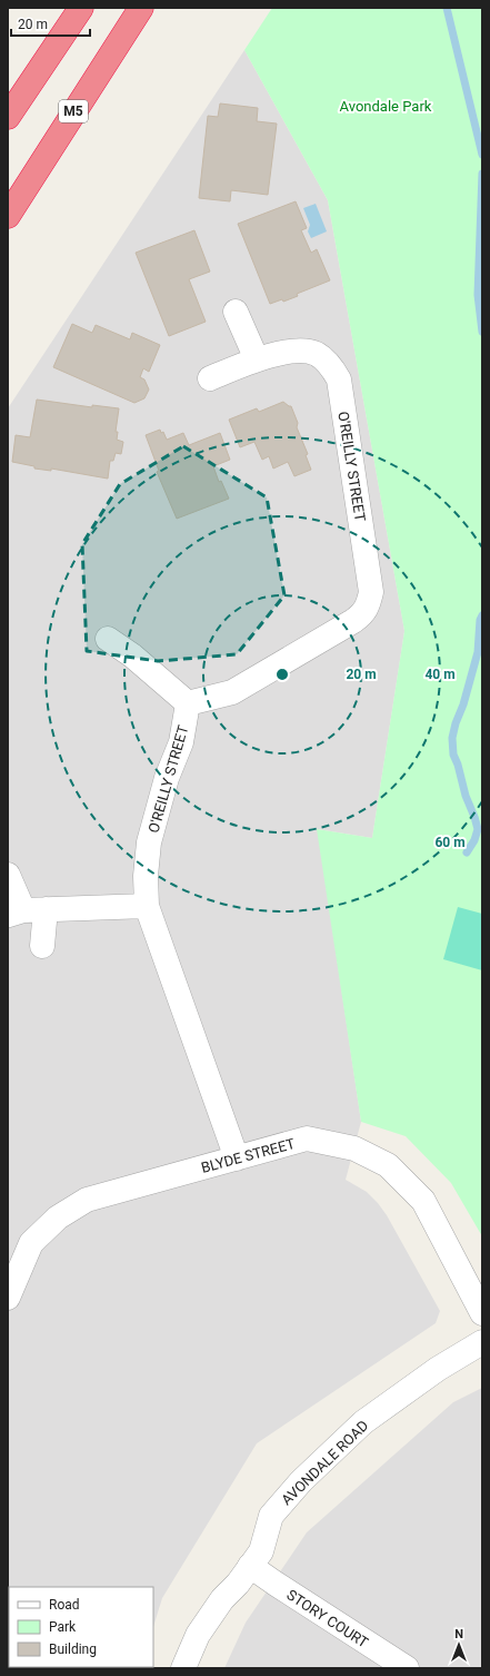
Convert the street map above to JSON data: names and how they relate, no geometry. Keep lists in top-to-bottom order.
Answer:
{
  "streets": {
    "highway": ["M5"],
    "street": [
      "O'REILLY STREET",
      "BLYDE STREET",
      "AVONDALE ROAD",
      "STORY COURT"
    ]
  },
  "crossings": [
    ["O'REILLY STREET", "BLYDE STREET"],
    ["AVONDALE ROAD", "STORY COURT"]
  ],
  "parks": ["Avondale Park"],
  "legend": ["Road", "Park", "Building"],
  "scale_bar": "20 m",
  "north": "top",
  "rings": ["20 m", "40 m", "60 m"]
}
